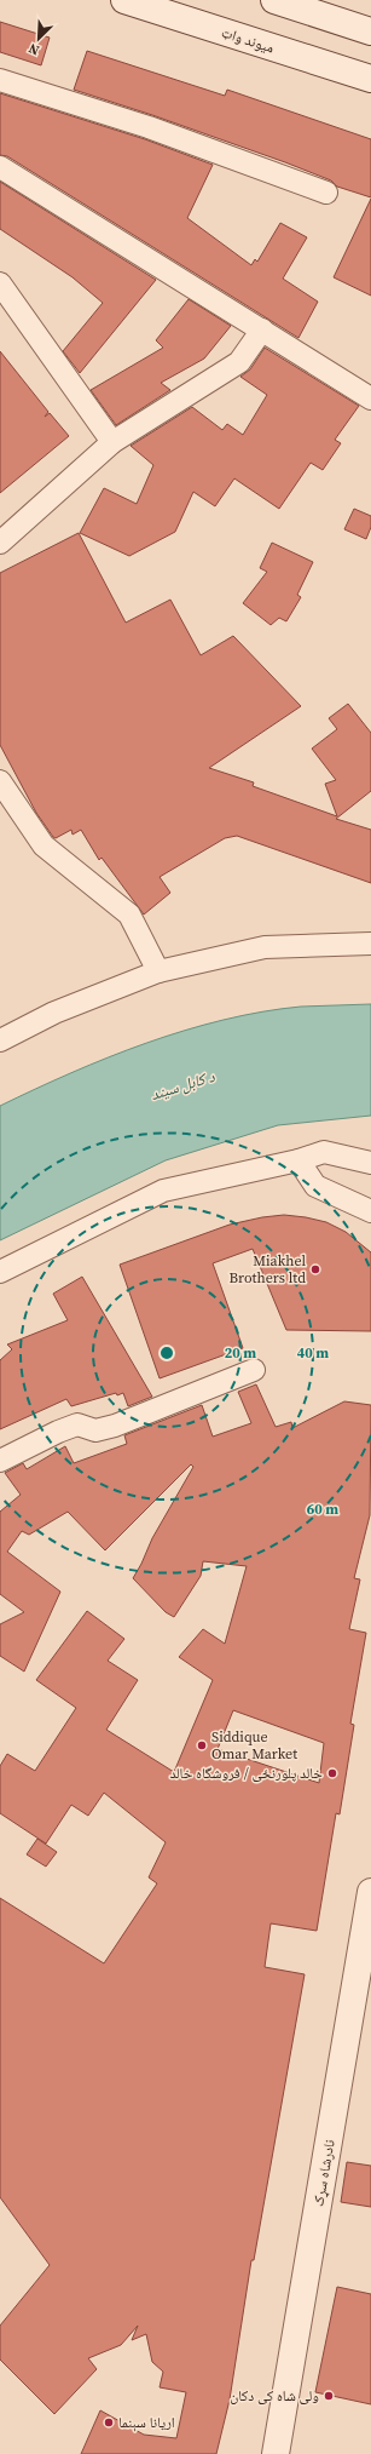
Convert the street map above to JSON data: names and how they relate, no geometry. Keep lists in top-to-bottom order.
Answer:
{
  "streets": {
    "street": ["میوند واټ", "نادرشاه سړک"]
  },
  "water": ["د کابل سيند"],
  "places": [
    "Miakhel Brothers ltd",
    "Siddique Omar Market",
    "خالد پلورنځی / فروشگاه خالد",
    "ولی شاہ کی دکان",
    "اريانا سېنما"
  ],
  "north": "bottom left",
  "rings": ["20 m", "40 m", "60 m"]
}
